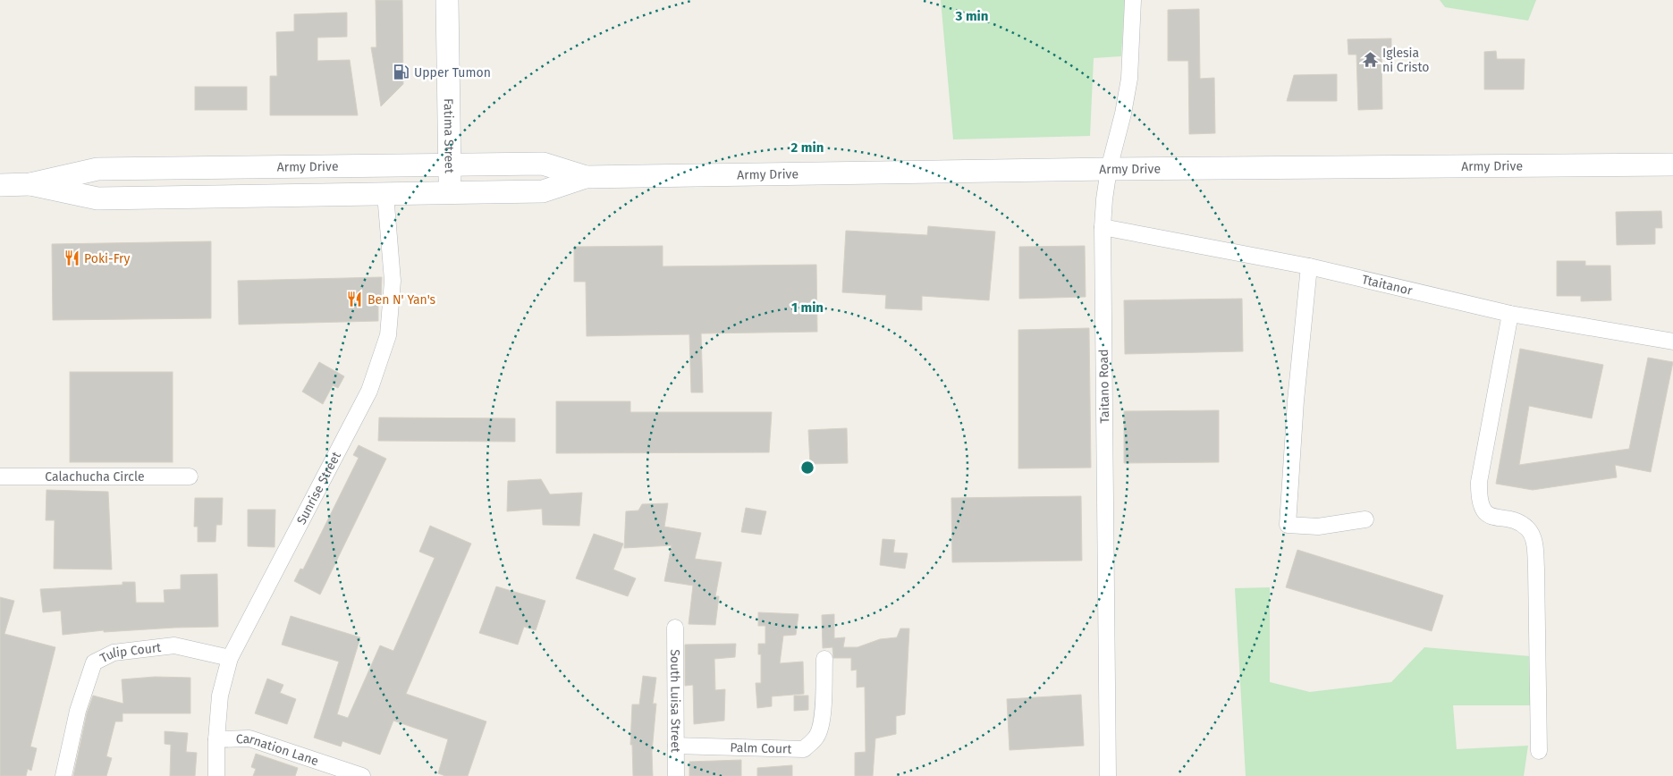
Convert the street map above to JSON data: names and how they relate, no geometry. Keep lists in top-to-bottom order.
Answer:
{
  "streets": {
    "main road": ["Fatima Street", "Army Drive"],
    "street": [
      "Ttaitanor",
      "Taitano Road",
      "Calachucha Circle",
      "Sunrise Street",
      "Tulip Court",
      "South Luisa Street",
      "Palm Court",
      "Carnation Lane"
    ]
  },
  "crossings": [
    ["Fatima Street", "Army Drive"],
    ["Army Drive", "Taitano Road"],
    ["Army Drive", "Sunrise Street"],
    ["Ttaitanor", "Taitano Road"],
    ["Sunrise Street", "Tulip Court"],
    ["Sunrise Street", "Carnation Lane"],
    ["South Luisa Street", "Palm Court"]
  ],
  "places": {
    "temple": ["Iglesia ni Cristo"],
    "fuel station": ["Upper Tumon"],
    "restaurant": ["Poki-Fry", "Ben N' Yan's"]
  },
  "rings": ["3 min", "2 min", "1 min"]
}
